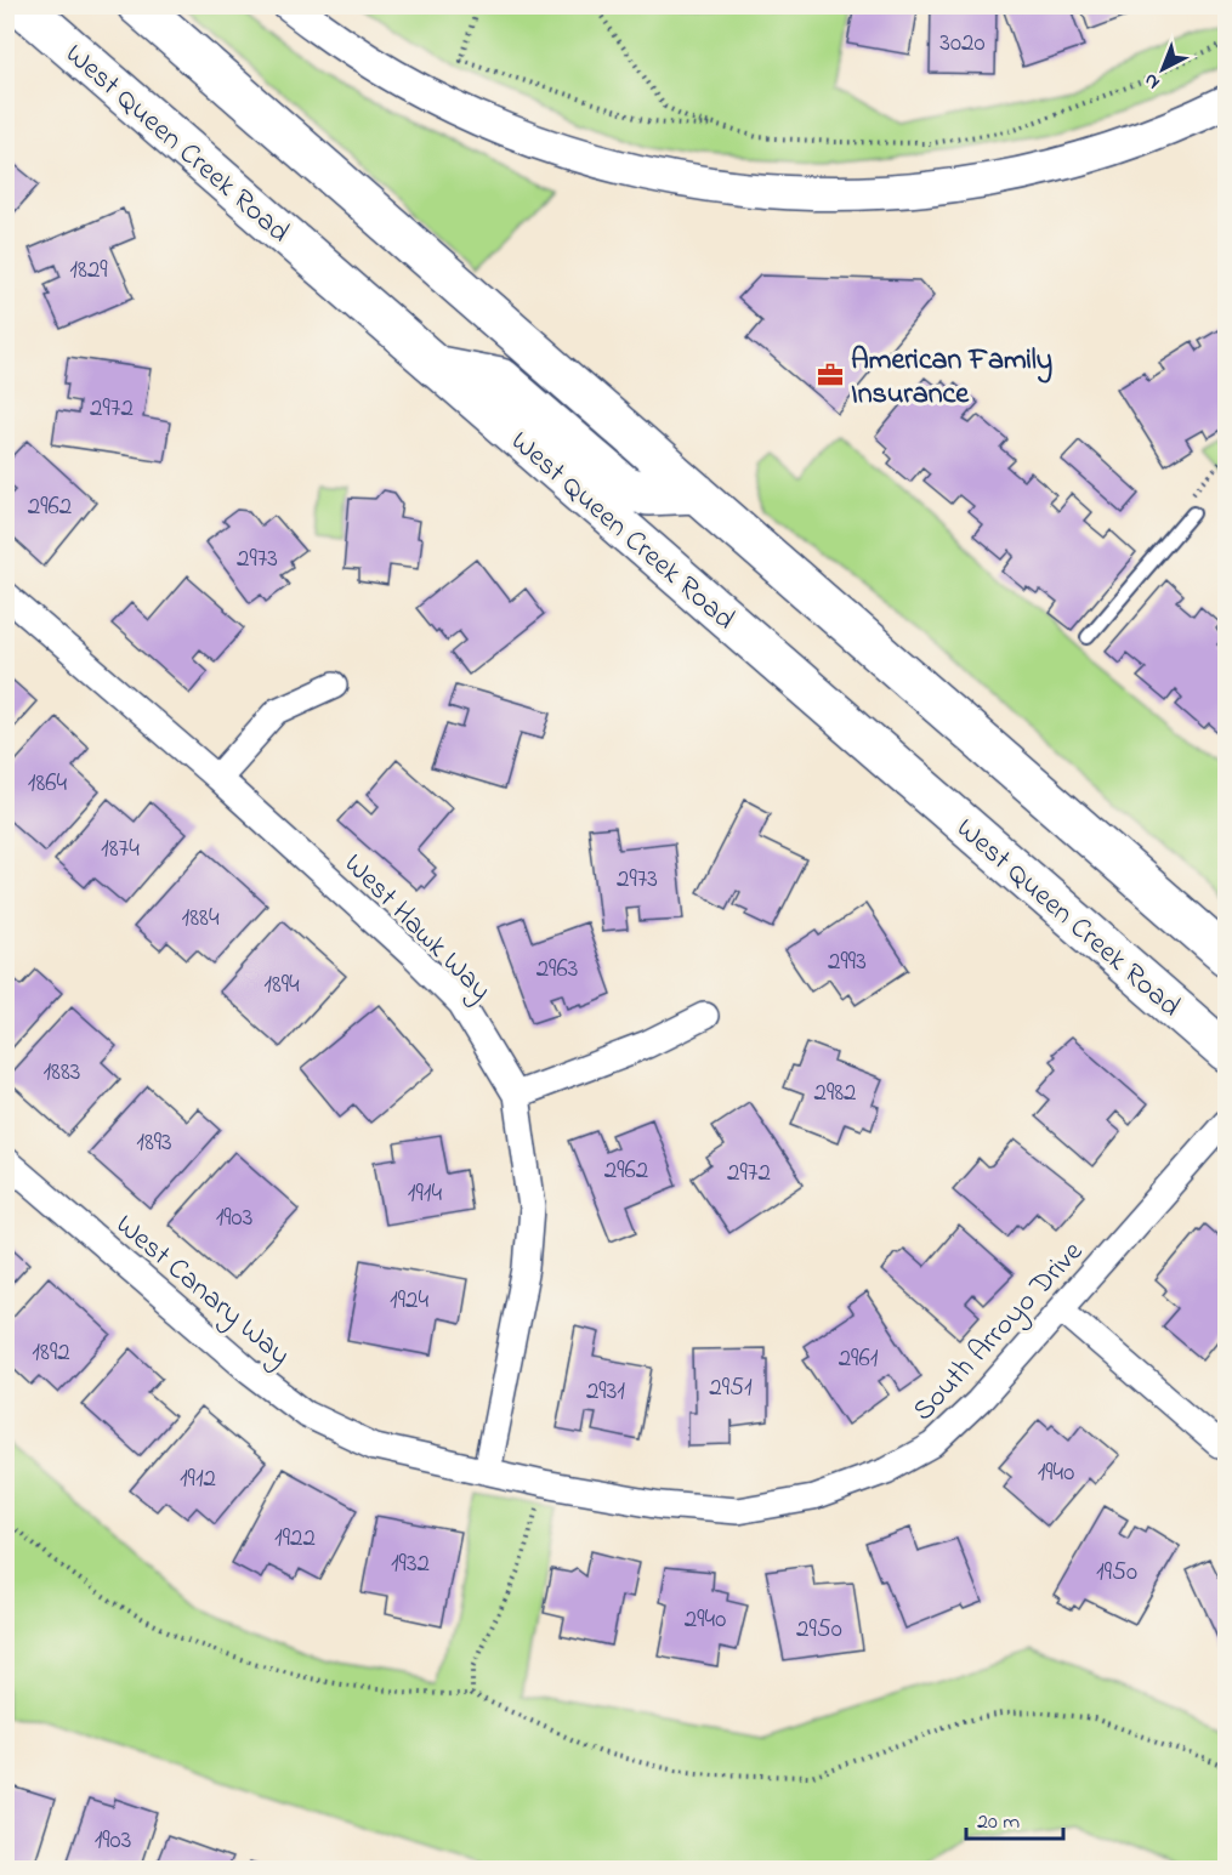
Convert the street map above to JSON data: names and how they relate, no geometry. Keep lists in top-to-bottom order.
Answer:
{
  "streets": {
    "main road": ["West Queen Creek Road"],
    "street": ["West Hawk Way", "West Canary Way", "South Arroyo Drive"]
  },
  "crossings": [
    ["West Hawk Way", "South Arroyo Drive"],
    ["West Canary Way", "South Arroyo Drive"]
  ],
  "places": {
    "office": ["American Family Insurance"]
  },
  "house_numbers": [
    "3020",
    "1829",
    "2972",
    "2962",
    "2973",
    "1864",
    "1874",
    "2973",
    "1884",
    "2993",
    "2963",
    "1894",
    "1883",
    "2982",
    "1893",
    "2962",
    "2972",
    "1914",
    "1903",
    "1924",
    "1892",
    "2961",
    "2951",
    "2931",
    "1940",
    "1912",
    "1922",
    "1932",
    "1950",
    "2940",
    "2950",
    "1903"
  ],
  "scale_bar": "20 m",
  "north": "bottom left"
}
